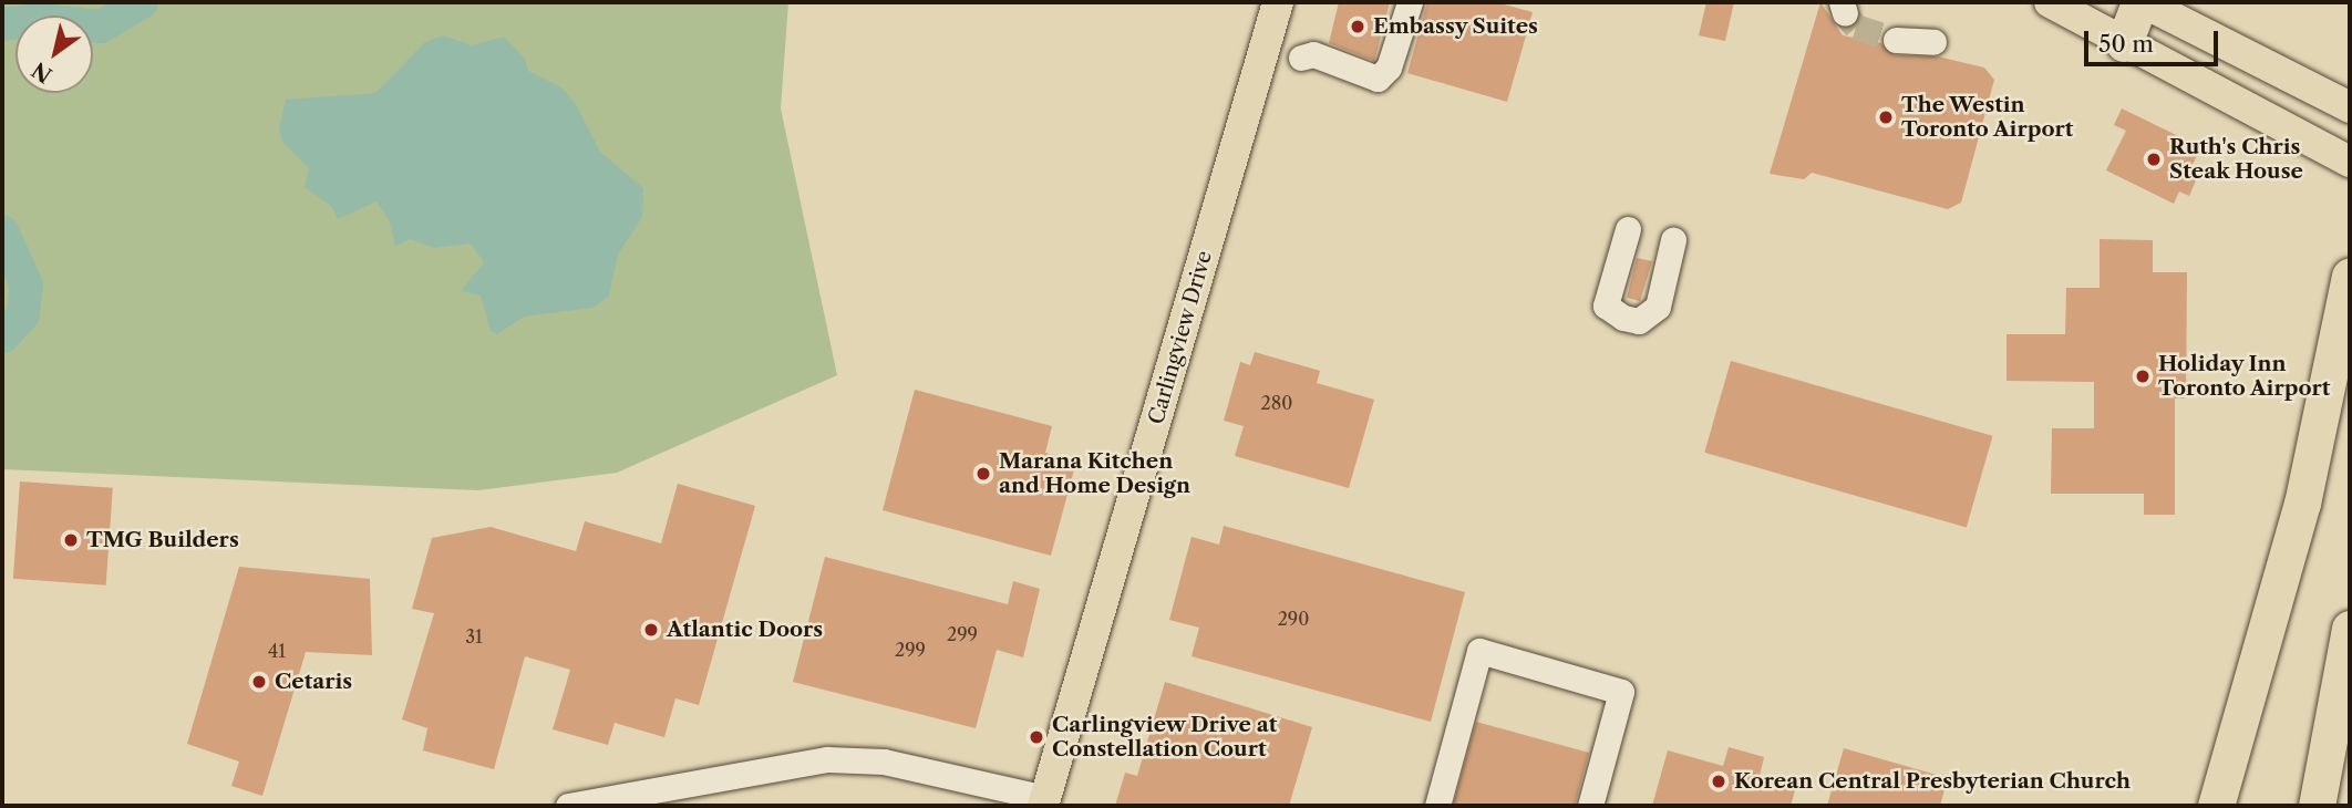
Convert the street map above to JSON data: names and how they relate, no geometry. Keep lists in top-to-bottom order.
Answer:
{
  "streets": {
    "main road": ["Carlingview Drive"]
  },
  "places": [
    "Embassy Suites",
    "The Westin Toronto Airport",
    "Ruth's Chris Steak House",
    "Holiday Inn Toronto Airport",
    "Marana Kitchen and Home Design",
    "TMG Builders",
    "Atlantic Doors",
    "Cetaris",
    "Carlingview Drive at Constellation Court",
    "Korean Central Presbyterian Church"
  ],
  "house_numbers": [
    "280",
    "290",
    "299",
    "31",
    "299",
    "41"
  ],
  "scale_bar": "50 m",
  "north": "bottom left"
}
